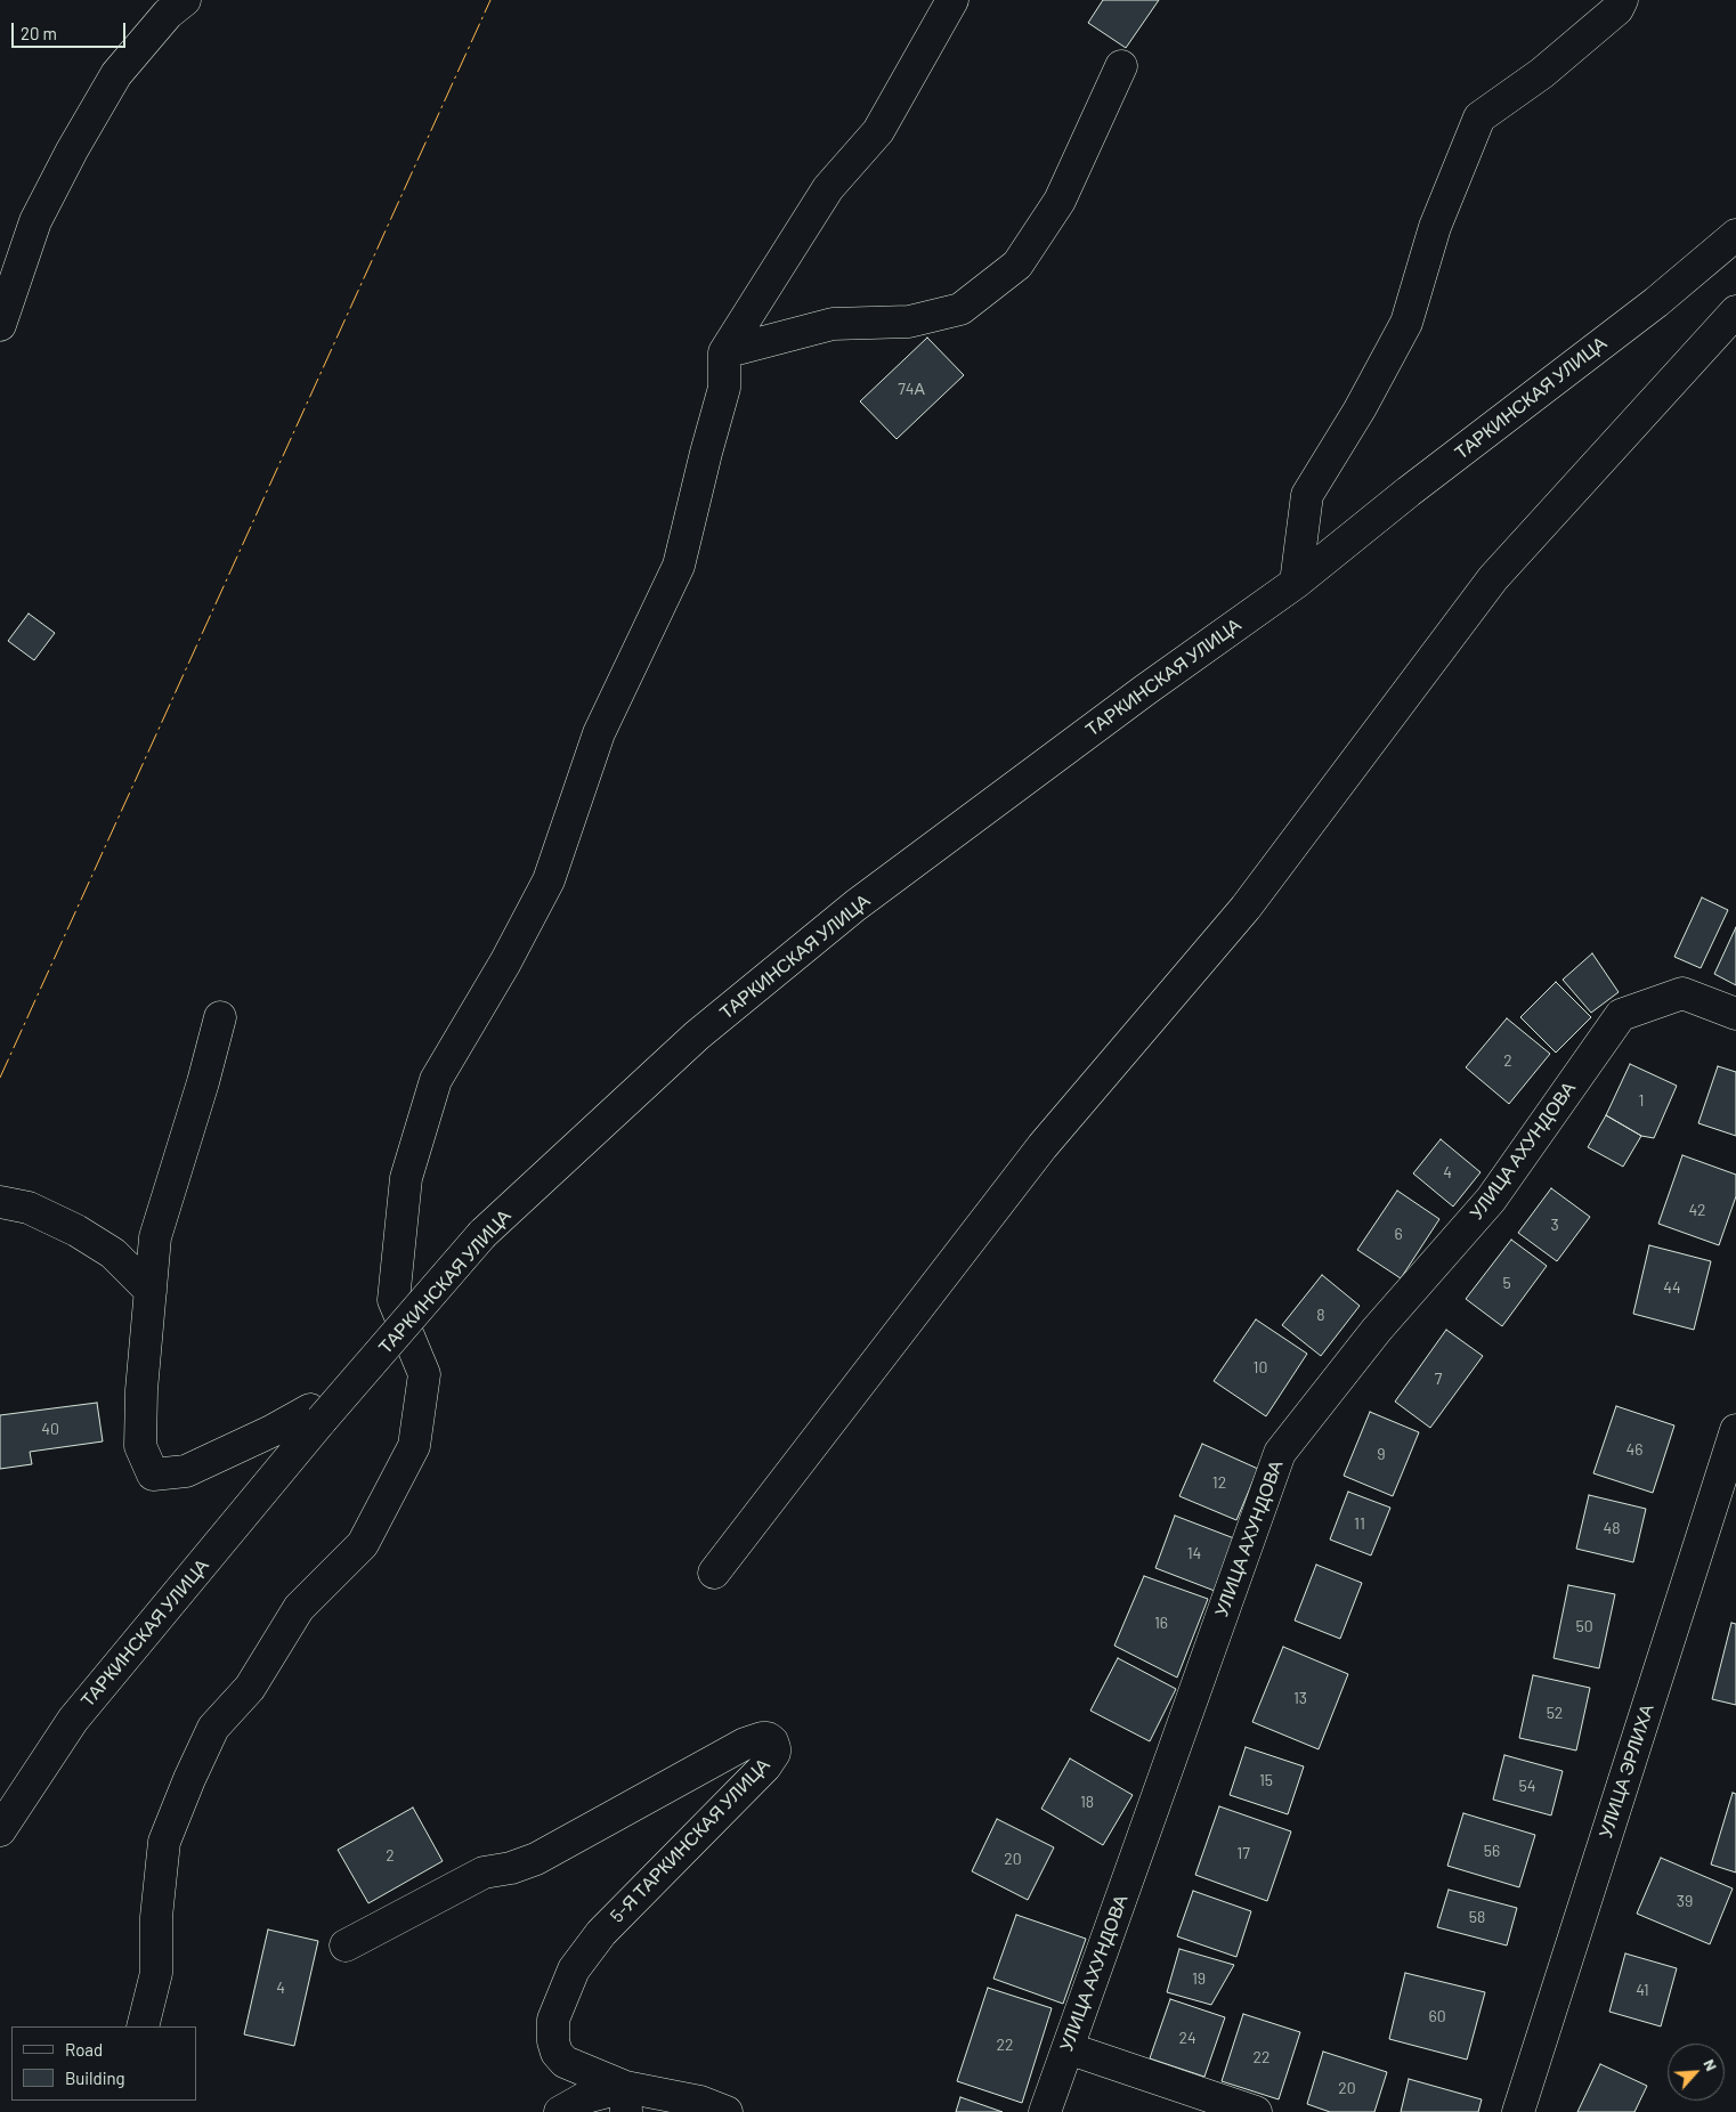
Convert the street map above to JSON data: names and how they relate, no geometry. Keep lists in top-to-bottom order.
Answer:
{
  "streets": {
    "street": [
      "ТАРКИНСКАЯ УЛИЦА",
      "УЛИЦА АХУНДОВА",
      "УЛИЦА ЭРЛИХА",
      "5-Я ТАРКИНСКАЯ УЛИЦА"
    ]
  },
  "house_numbers": [
    "74А",
    "2",
    "1",
    "4",
    "42",
    "3",
    "6",
    "5",
    "44",
    "8",
    "10",
    "7",
    "40",
    "46",
    "9",
    "12",
    "11",
    "48",
    "14",
    "16",
    "50",
    "13",
    "52",
    "15",
    "54",
    "18",
    "56",
    "17",
    "2",
    "20",
    "39",
    "58",
    "19",
    "4",
    "41",
    "60",
    "24",
    "22",
    "22",
    "20"
  ],
  "legend": ["Road", "Building"],
  "scale_bar": "20 m",
  "north": "top right"
}
